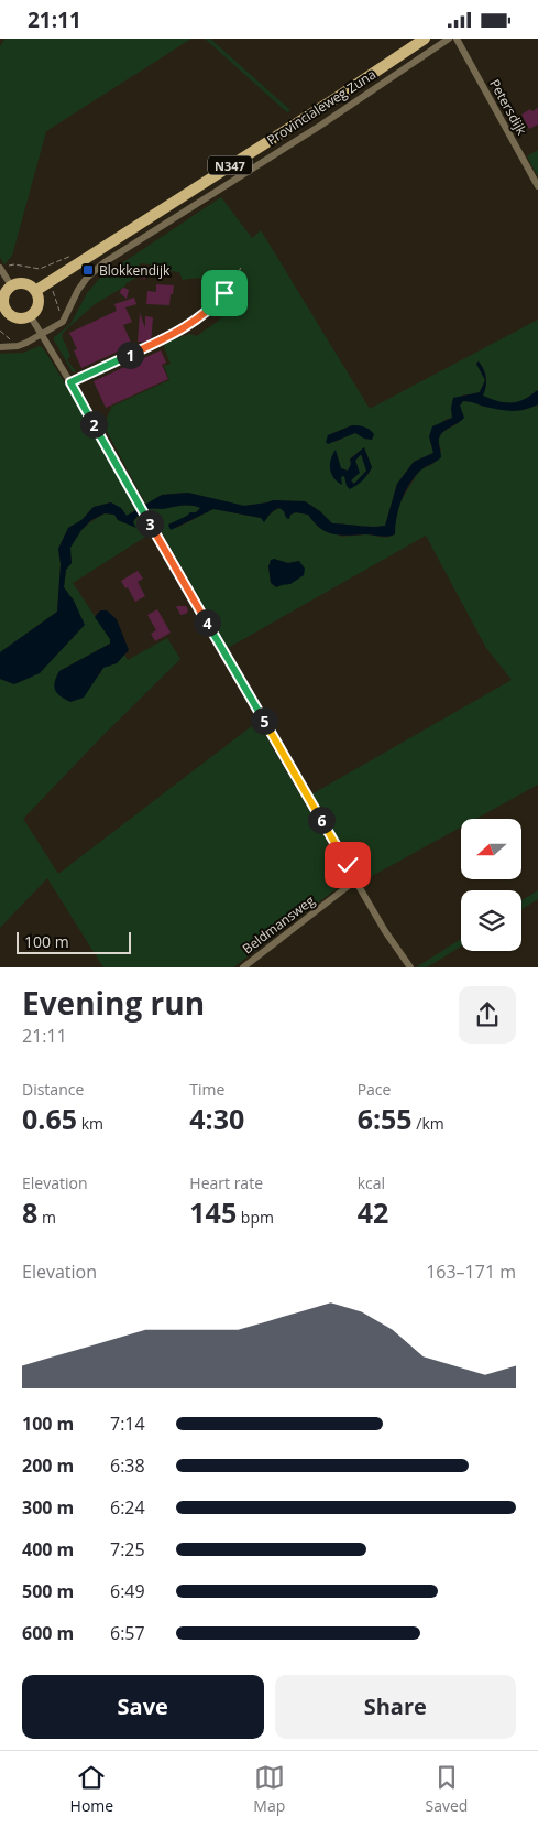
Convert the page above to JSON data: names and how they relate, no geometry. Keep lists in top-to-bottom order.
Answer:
{
  "streets": {
    "main road": ["Provincialeweg Zuna", "N347"],
    "street": ["Petersdijk", "Beldmansweg"]
  },
  "places": {
    "transit": ["Blokkendijk"]
  },
  "scale_bar": "100 m",
  "north": "left",
  "page": {
    "status": "21:11",
    "pins": [
      "1",
      "2",
      "3",
      "4",
      "5",
      "6"
    ],
    "scale": "100 m",
    "heading": ["Evening run", "21:11"],
    "stats": [
      ["Distance", "0.65 km"],
      ["Time", "4:30"],
      ["Pace", "6:55 /km"],
      ["Elevation", "8 m"],
      ["Heart rate", "145 bpm"],
      ["kcal", "42"]
    ],
    "chart": ["Elevation", "163–171 m"],
    "list": [
      {
        "name": "100 m",
        "note": "7:14"
      },
      {
        "name": "200 m",
        "note": "6:38"
      },
      {
        "name": "300 m",
        "note": "6:24"
      },
      {
        "name": "400 m",
        "note": "7:25"
      },
      {
        "name": "500 m",
        "note": "6:49"
      },
      {
        "name": "600 m",
        "note": "6:57"
      }
    ],
    "buttons": ["Save", "Share"],
    "tabs": ["Home", "Map", "Saved"]
  }
}
